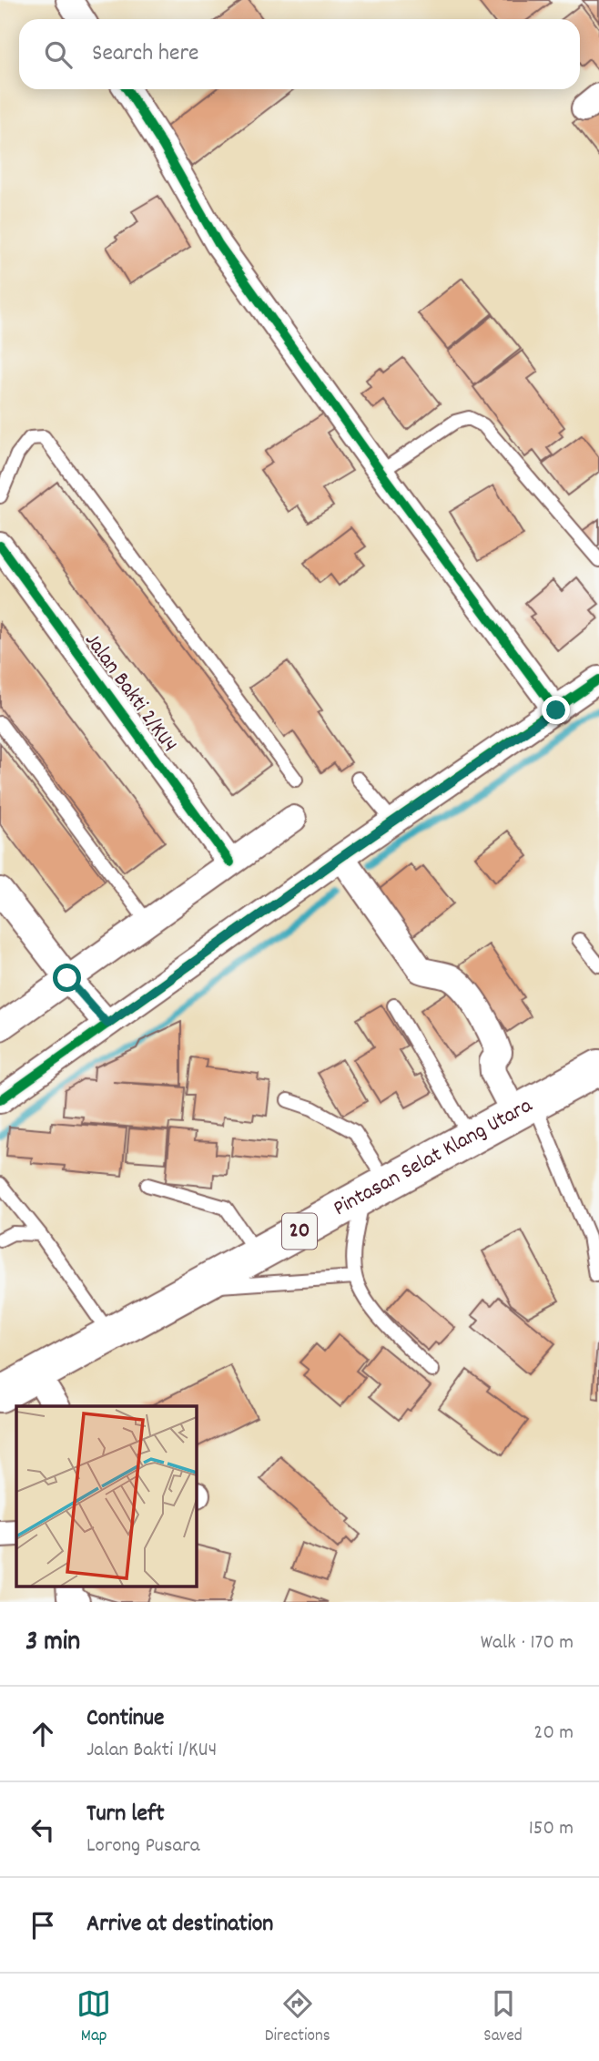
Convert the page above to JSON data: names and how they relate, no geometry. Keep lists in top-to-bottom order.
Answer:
{
  "streets": {
    "highway": ["Pintasan Selat Klang Utara", "20"],
    "street": ["Jalan Bakti 2/KU4"]
  },
  "page": {
    "search": "Search here",
    "heading": ["3 min", "Walk · 170 m"],
    "list": [
      ["Continue", "Jalan Bakti 1/KU4", "20 m"],
      ["Turn left", "Lorong Pusara", "150 m"],
      "Arrive at destination"
    ],
    "nav": ["Map", "Directions", "Saved"]
  }
}
